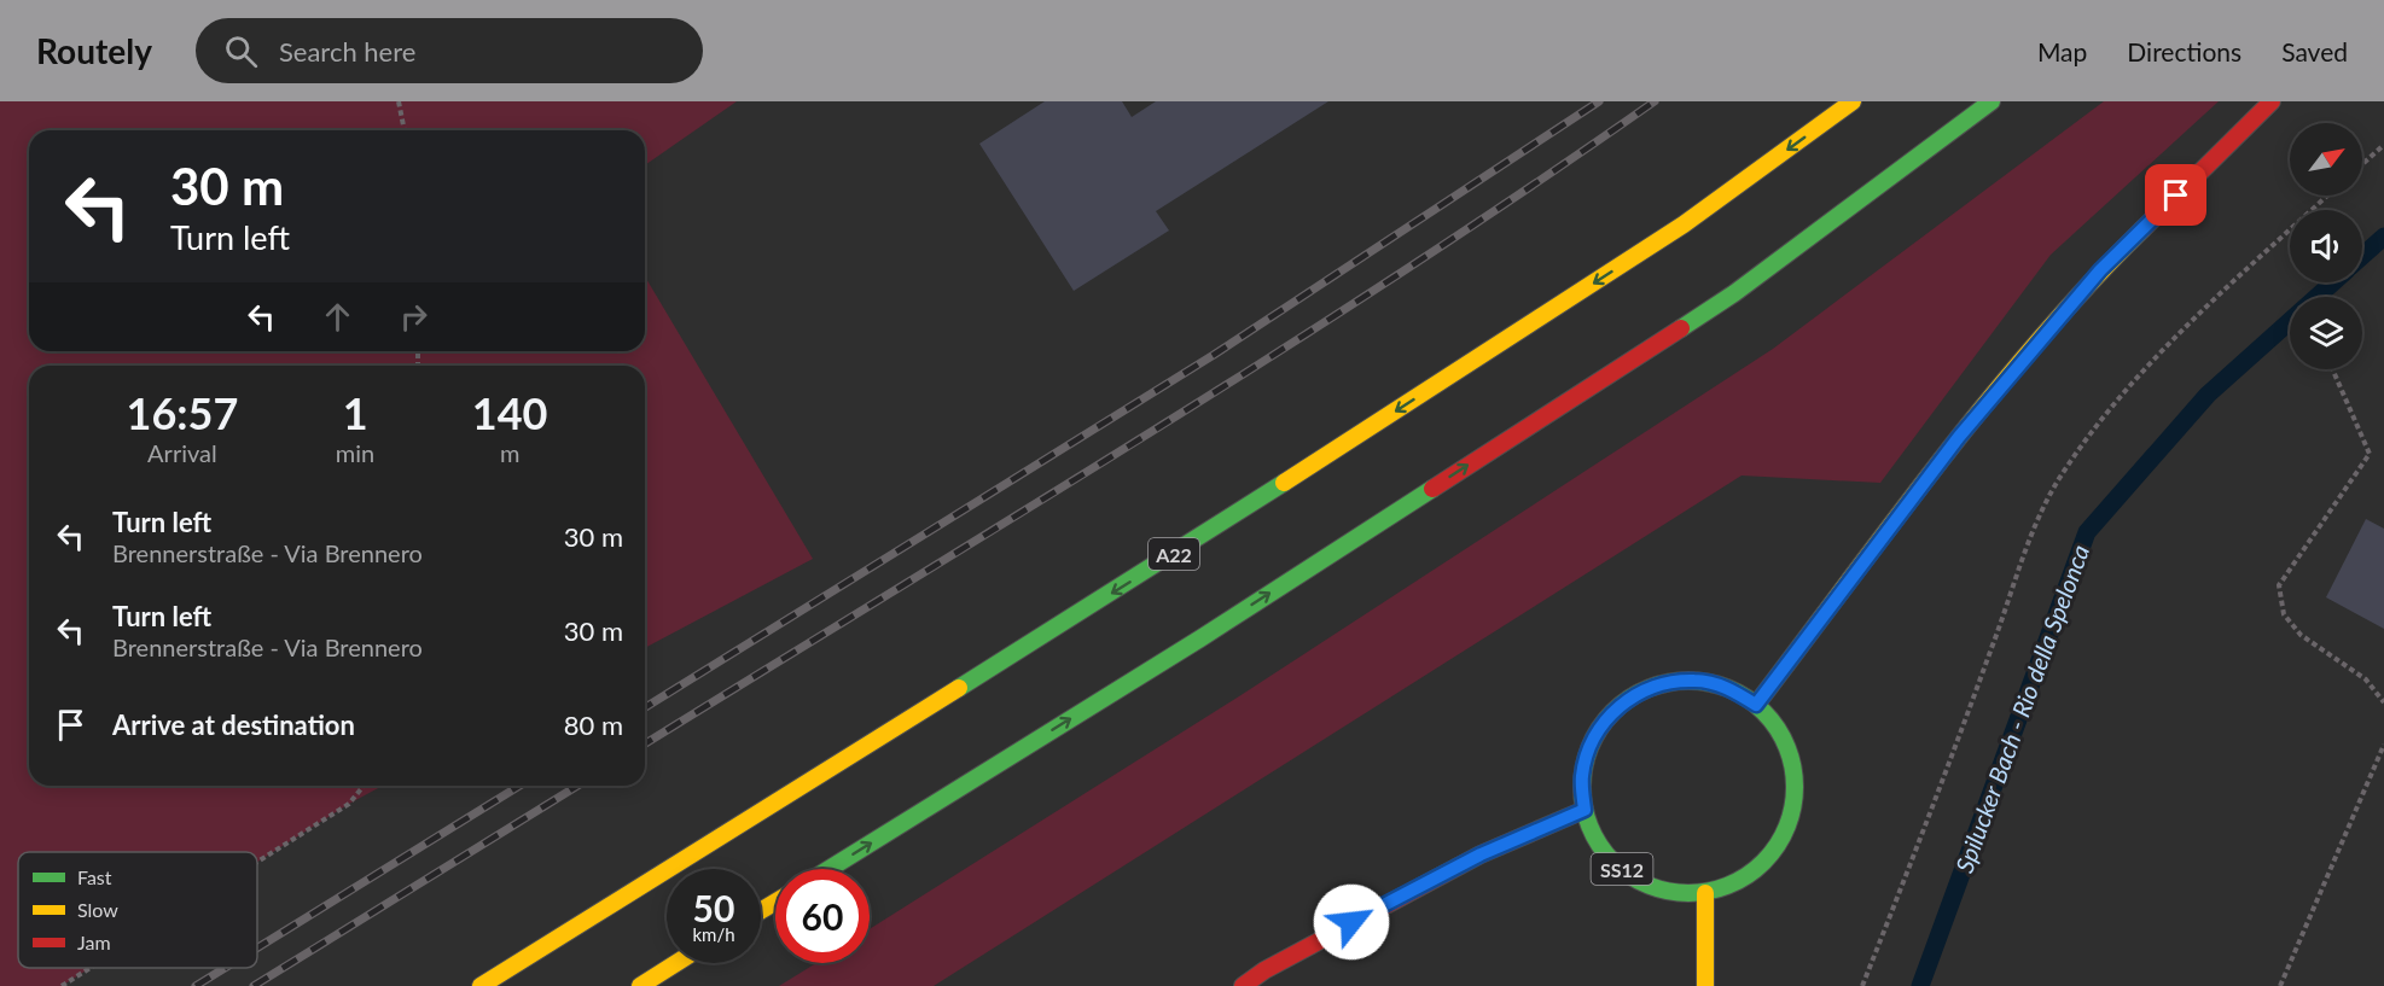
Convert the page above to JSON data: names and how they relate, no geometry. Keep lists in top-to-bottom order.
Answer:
{
  "streets": {
    "main road": ["A22", "SS12"]
  },
  "water": ["Spilucker Bach - Rio della Spelonca"],
  "legend": ["Fast", "Slow", "Jam"],
  "north": "top right",
  "page": {
    "header": "Routely",
    "search": "Search here",
    "nav": ["Map", "Directions", "Saved"],
    "turn": ["30 m", "Turn left"],
    "eta": [
      "16:57",
      "Arrival",
      "1",
      "min",
      "140",
      "m"
    ],
    "list": [
      {
        "name": "Turn left",
        "note": "Brennerstraße - Via Brennero",
        "value": "30 m"
      },
      {
        "name": "Turn left",
        "note": "Brennerstraße - Via Brennero",
        "value": "30 m"
      },
      {
        "name": "Arrive at destination",
        "value": "80 m"
      }
    ],
    "speed": "50 km/h",
    "limit": "60"
  }
}
